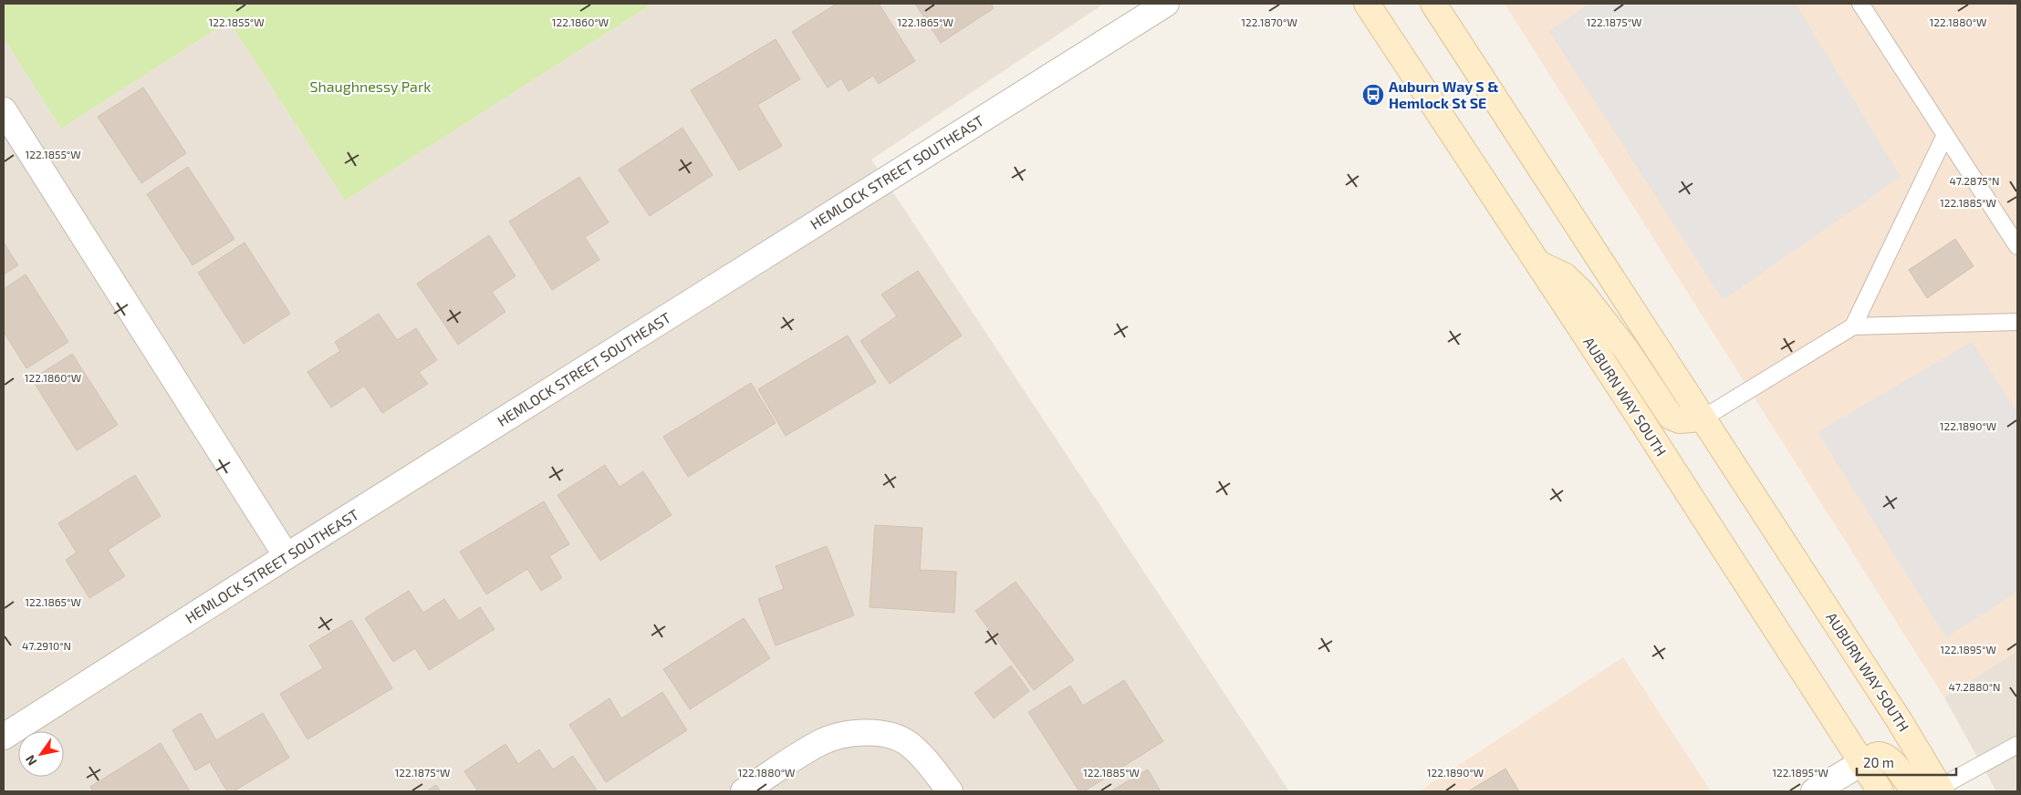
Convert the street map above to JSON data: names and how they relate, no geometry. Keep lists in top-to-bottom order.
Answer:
{
  "streets": {
    "main road": ["AUBURN WAY SOUTH"],
    "street": ["HEMLOCK STREET SOUTHEAST"]
  },
  "parks": ["Shaughnessy Park"],
  "places": {
    "bus stop": ["Auburn Way S & Hemlock St SE"]
  },
  "scale_bar": "20 m",
  "north": "bottom left",
  "coordinates": [
    "122.1855°W",
    "122.1860°W",
    "122.1865°W",
    "122.1870°W",
    "122.1875°W",
    "122.1880°W",
    "47.2875°N",
    "122.1885°W",
    "122.1890°W",
    "47.2910°N",
    "122.1895°W",
    "47.2880°N"
  ]
}
